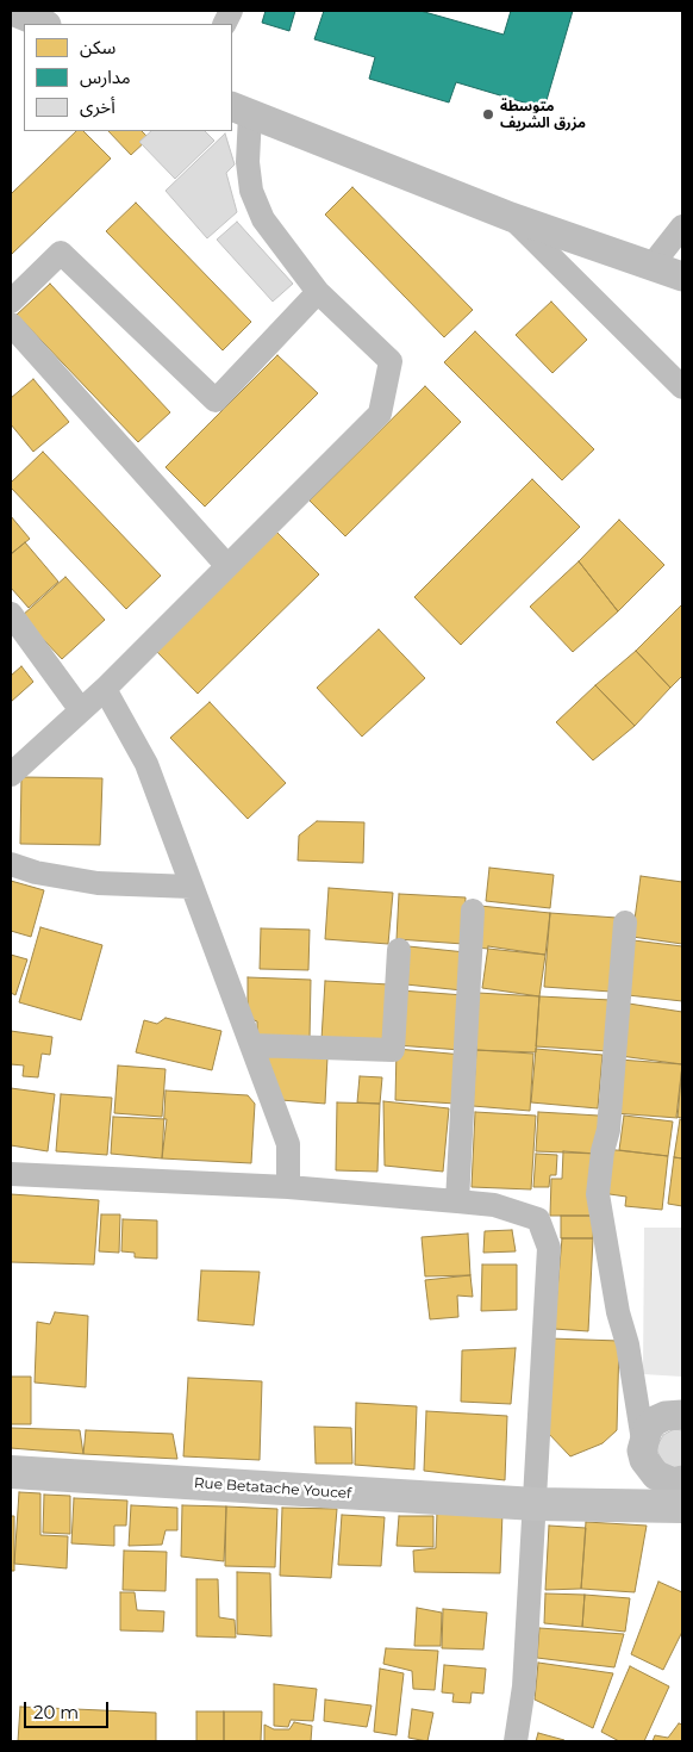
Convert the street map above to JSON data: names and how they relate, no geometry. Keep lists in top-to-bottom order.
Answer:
{
  "streets": {
    "main road": ["Rue Betatache Youcef"]
  },
  "places": ["متوسطة مزرق الشريف"],
  "legend": ["سكن", "مدارس", "أخرى"],
  "scale_bar": "20 m"
}
